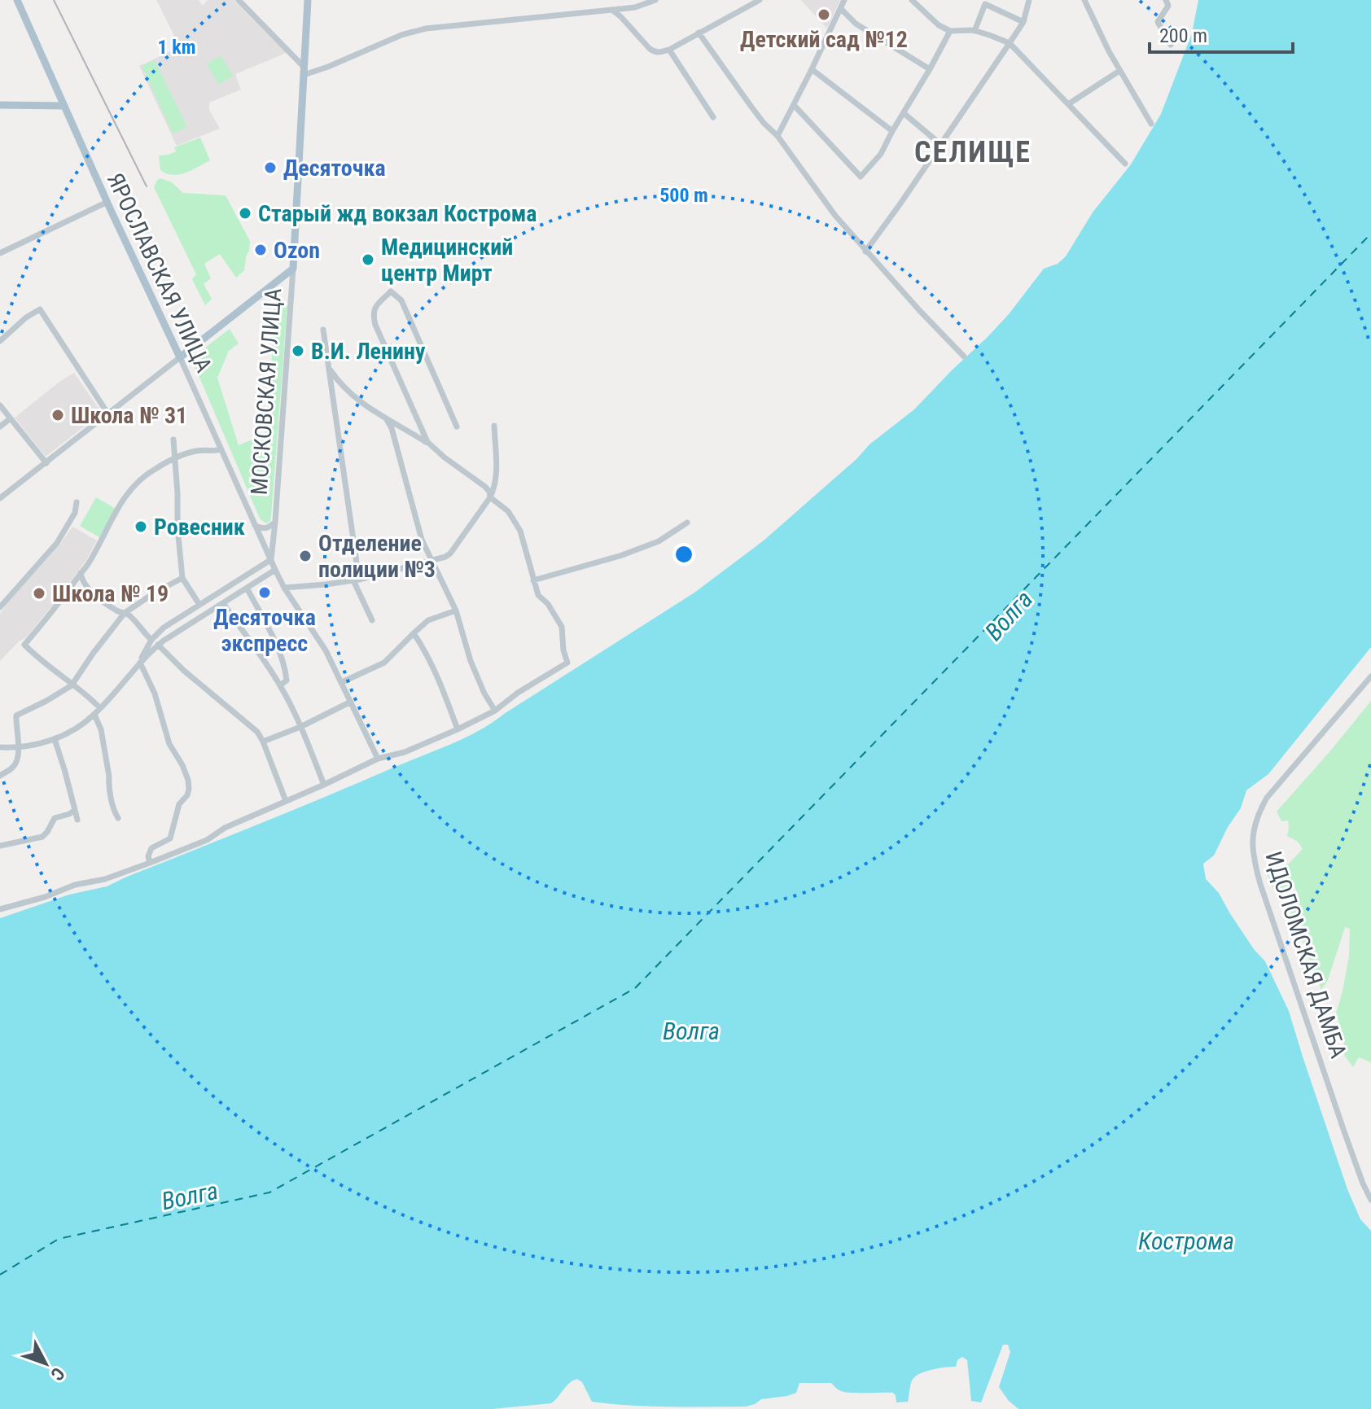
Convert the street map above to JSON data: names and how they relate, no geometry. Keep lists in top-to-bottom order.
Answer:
{
  "streets": {
    "main road": ["ЯРОСЛАВСКАЯ УЛИЦА", "МОСКОВСКАЯ УЛИЦА"],
    "street": ["ИДОЛОМСКАЯ ДАМБА"]
  },
  "crossings": [
    ["ЯРОСЛАВСКАЯ УЛИЦА", "МОСКОВСКАЯ УЛИЦА"]
  ],
  "districts": ["СЕЛИЩЕ"],
  "water": ["Волга", "Кострома"],
  "places": [
    "Детский сад №12",
    "Десяточка",
    "Старый жд вокзал Кострома",
    "Ozon",
    "Медицинский центр Мирт",
    "В.И. Ленину",
    "Школа № 31",
    "Ровесник",
    "Отделение полиции №3",
    "Десяточка экспресс",
    "Школа № 19"
  ],
  "scale_bar": "200 m",
  "north": "bottom right",
  "rings": ["1 km", "500 m"]
}
